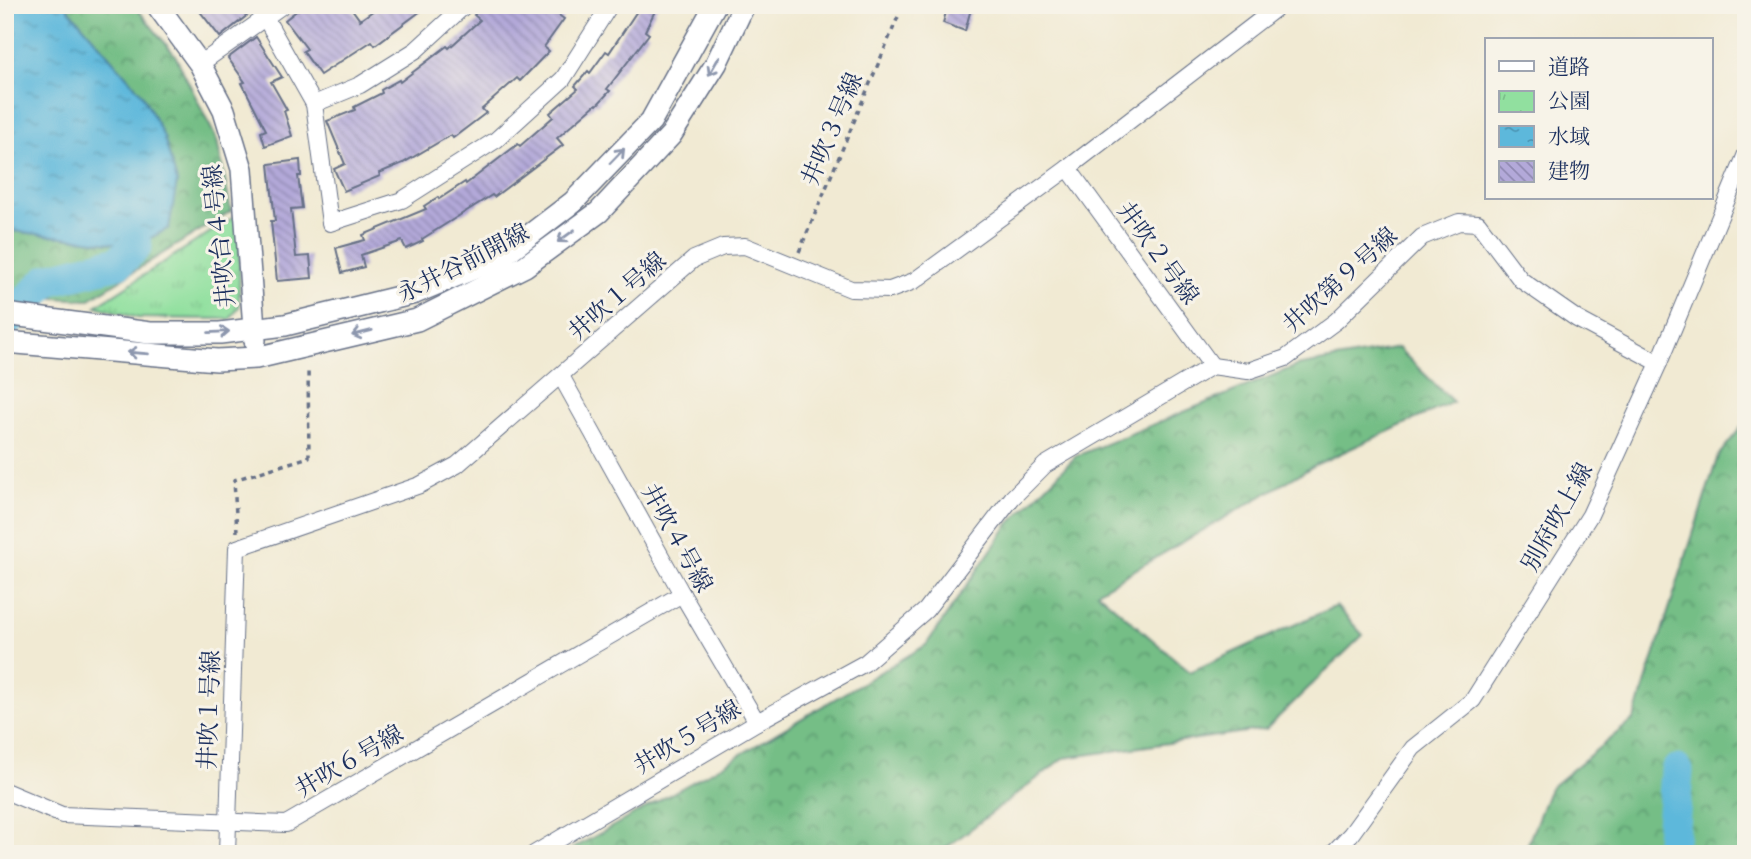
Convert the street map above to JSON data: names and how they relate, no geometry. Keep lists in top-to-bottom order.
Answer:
{
  "streets": {
    "street": [
      "井吹台４号線",
      "井吹２号線",
      "永井谷前開線",
      "井吹第９号線",
      "井吹１号線",
      "別府吹上線",
      "井吹４号線",
      "井吹５号線",
      "井吹６号線"
    ],
    "path": ["井吹３号線"]
  },
  "crossings": [
    ["井吹３号線", "井吹１号線"],
    ["井吹台４号線", "永井谷前開線"],
    ["井吹２号線", "井吹第９号線"],
    ["井吹２号線", "井吹１号線"],
    ["井吹２号線", "井吹５号線"],
    ["井吹第９号線", "別府吹上線"],
    ["井吹第９号線", "井吹５号線"],
    ["井吹１号線", "井吹４号線"],
    ["井吹１号線", "井吹６号線"],
    ["井吹４号線", "井吹５号線"],
    ["井吹４号線", "井吹６号線"]
  ],
  "legend": [
    "道路",
    "公園",
    "水域",
    "建物"
  ]
}
